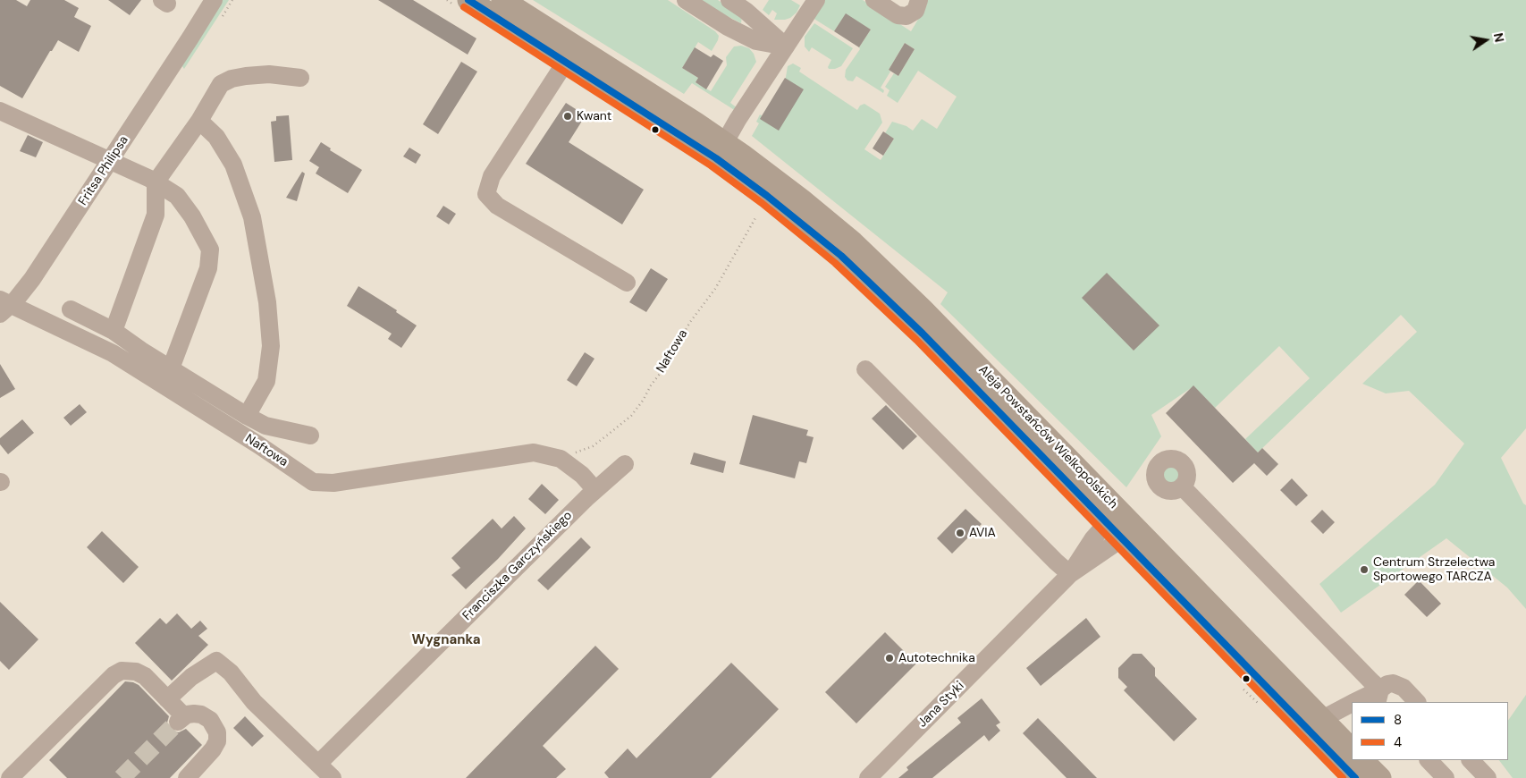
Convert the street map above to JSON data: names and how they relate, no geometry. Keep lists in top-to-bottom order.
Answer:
{
  "streets": {
    "main road": ["Aleja Powstańców Wielkopolskich"],
    "street": [
      "Fritsa Philipsa",
      "Naftowa",
      "Franciszka Garczyńskiego",
      "Jana Styki"
    ]
  },
  "crossings": [
    ["Fritsa Philipsa", "Naftowa"],
    ["Naftowa", "Franciszka Garczyńskiego"],
    ["Aleja Powstańców Wielkopolskich", "Jana Styki"]
  ],
  "districts": ["Wygnanka"],
  "places": [
    "Kwant",
    "AVIA",
    "Centrum Strzelectwa Sportowego TARCZA",
    "Autotechnika"
  ],
  "lines": ["transit line 8", "transit line 4"],
  "legend": ["8", "4"],
  "north": "right"
}
